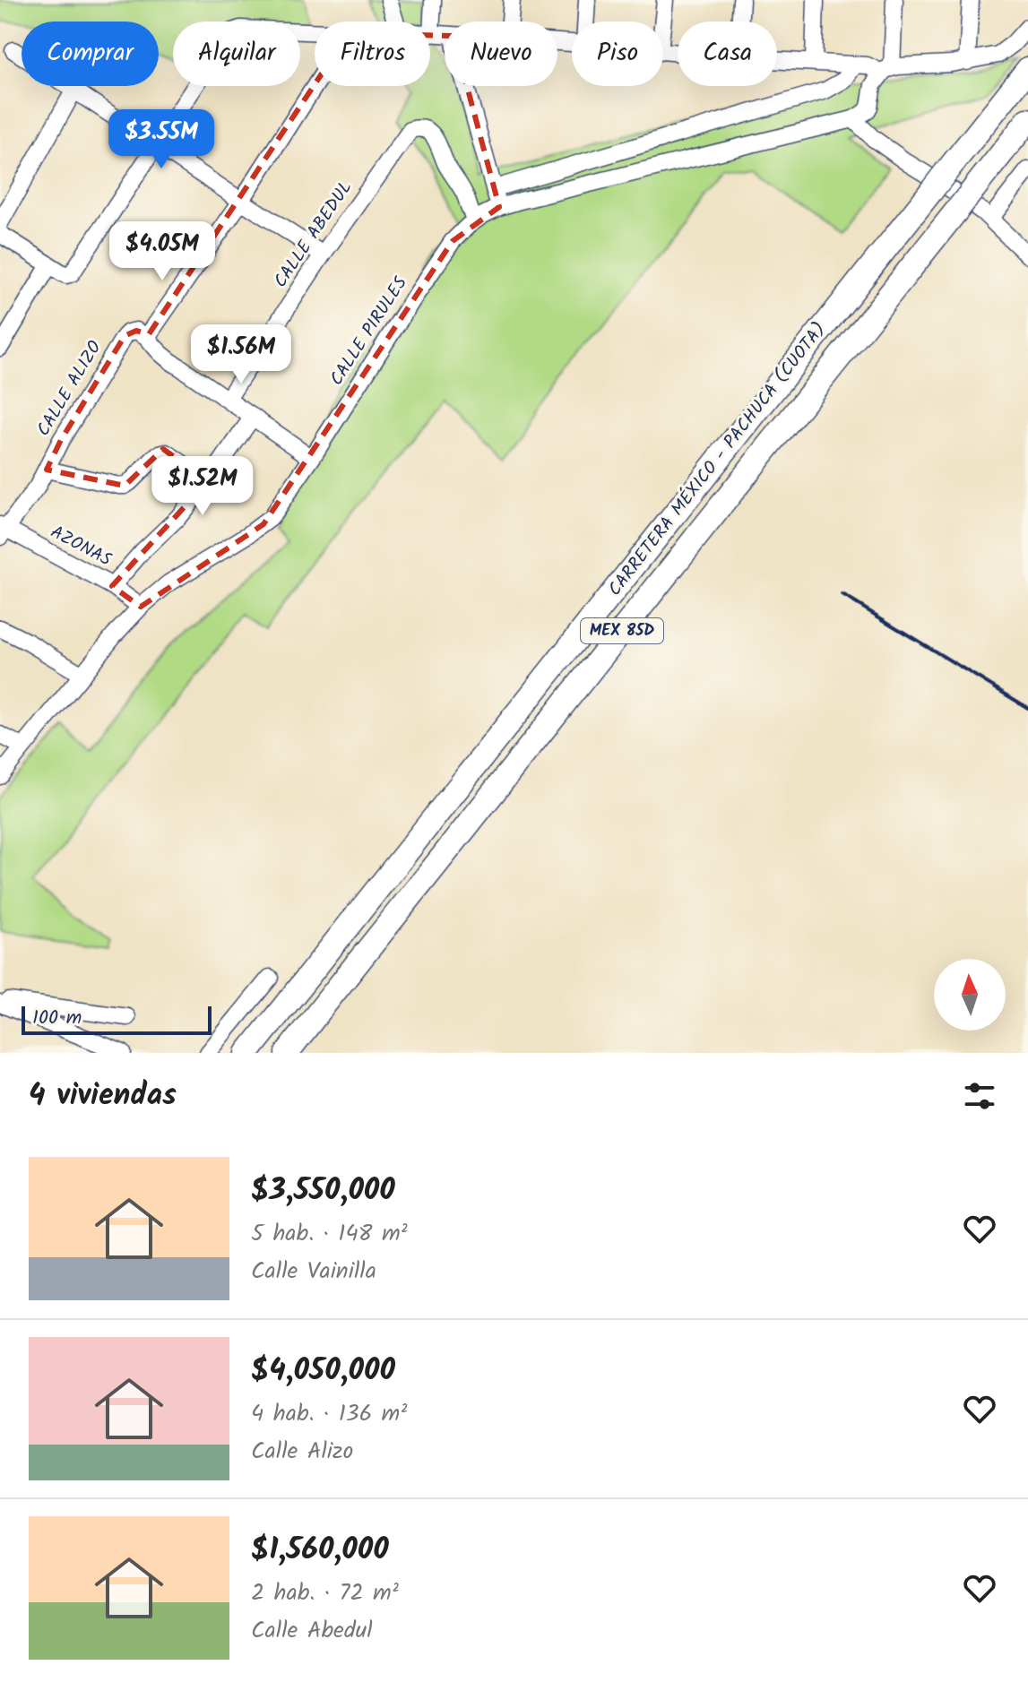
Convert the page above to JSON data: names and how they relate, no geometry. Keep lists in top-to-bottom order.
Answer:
{
  "streets": {
    "highway": ["CARRETERA MÉXICO - PACHUCA (CUOTA)", "MEX 85D"],
    "street": [
      "CALLE ABEDUL",
      "CALLE PIRULES",
      "CALLE ALIZO",
      "AZONAS"
    ]
  },
  "crossings": [
    ["CALLE ABEDUL", "CALLE PIRULES"],
    ["CALLE PIRULES", "AZONAS"],
    ["CALLE ALIZO", "AZONAS"]
  ],
  "scale_bar": "100 m",
  "north": "top",
  "page": {
    "chip": [
      "Comprar",
      "Alquilar",
      "Filtros",
      "Nuevo",
      "Piso",
      "Casa"
    ],
    "price": [
      "$3.55M",
      "$4.05M",
      "$1.56M",
      "$1.52M"
    ],
    "scale": "100 m",
    "heading": "4 viviendas",
    "list": [
      {
        "name": "$3,550,000",
        "note": "5 hab. · 148 m² · Calle Vainilla"
      },
      {
        "name": "$4,050,000",
        "note": "4 hab. · 136 m² · Calle Alizo"
      },
      {
        "name": "$1,560,000",
        "note": "2 hab. · 72 m² · Calle Abedul"
      }
    ]
  }
}
